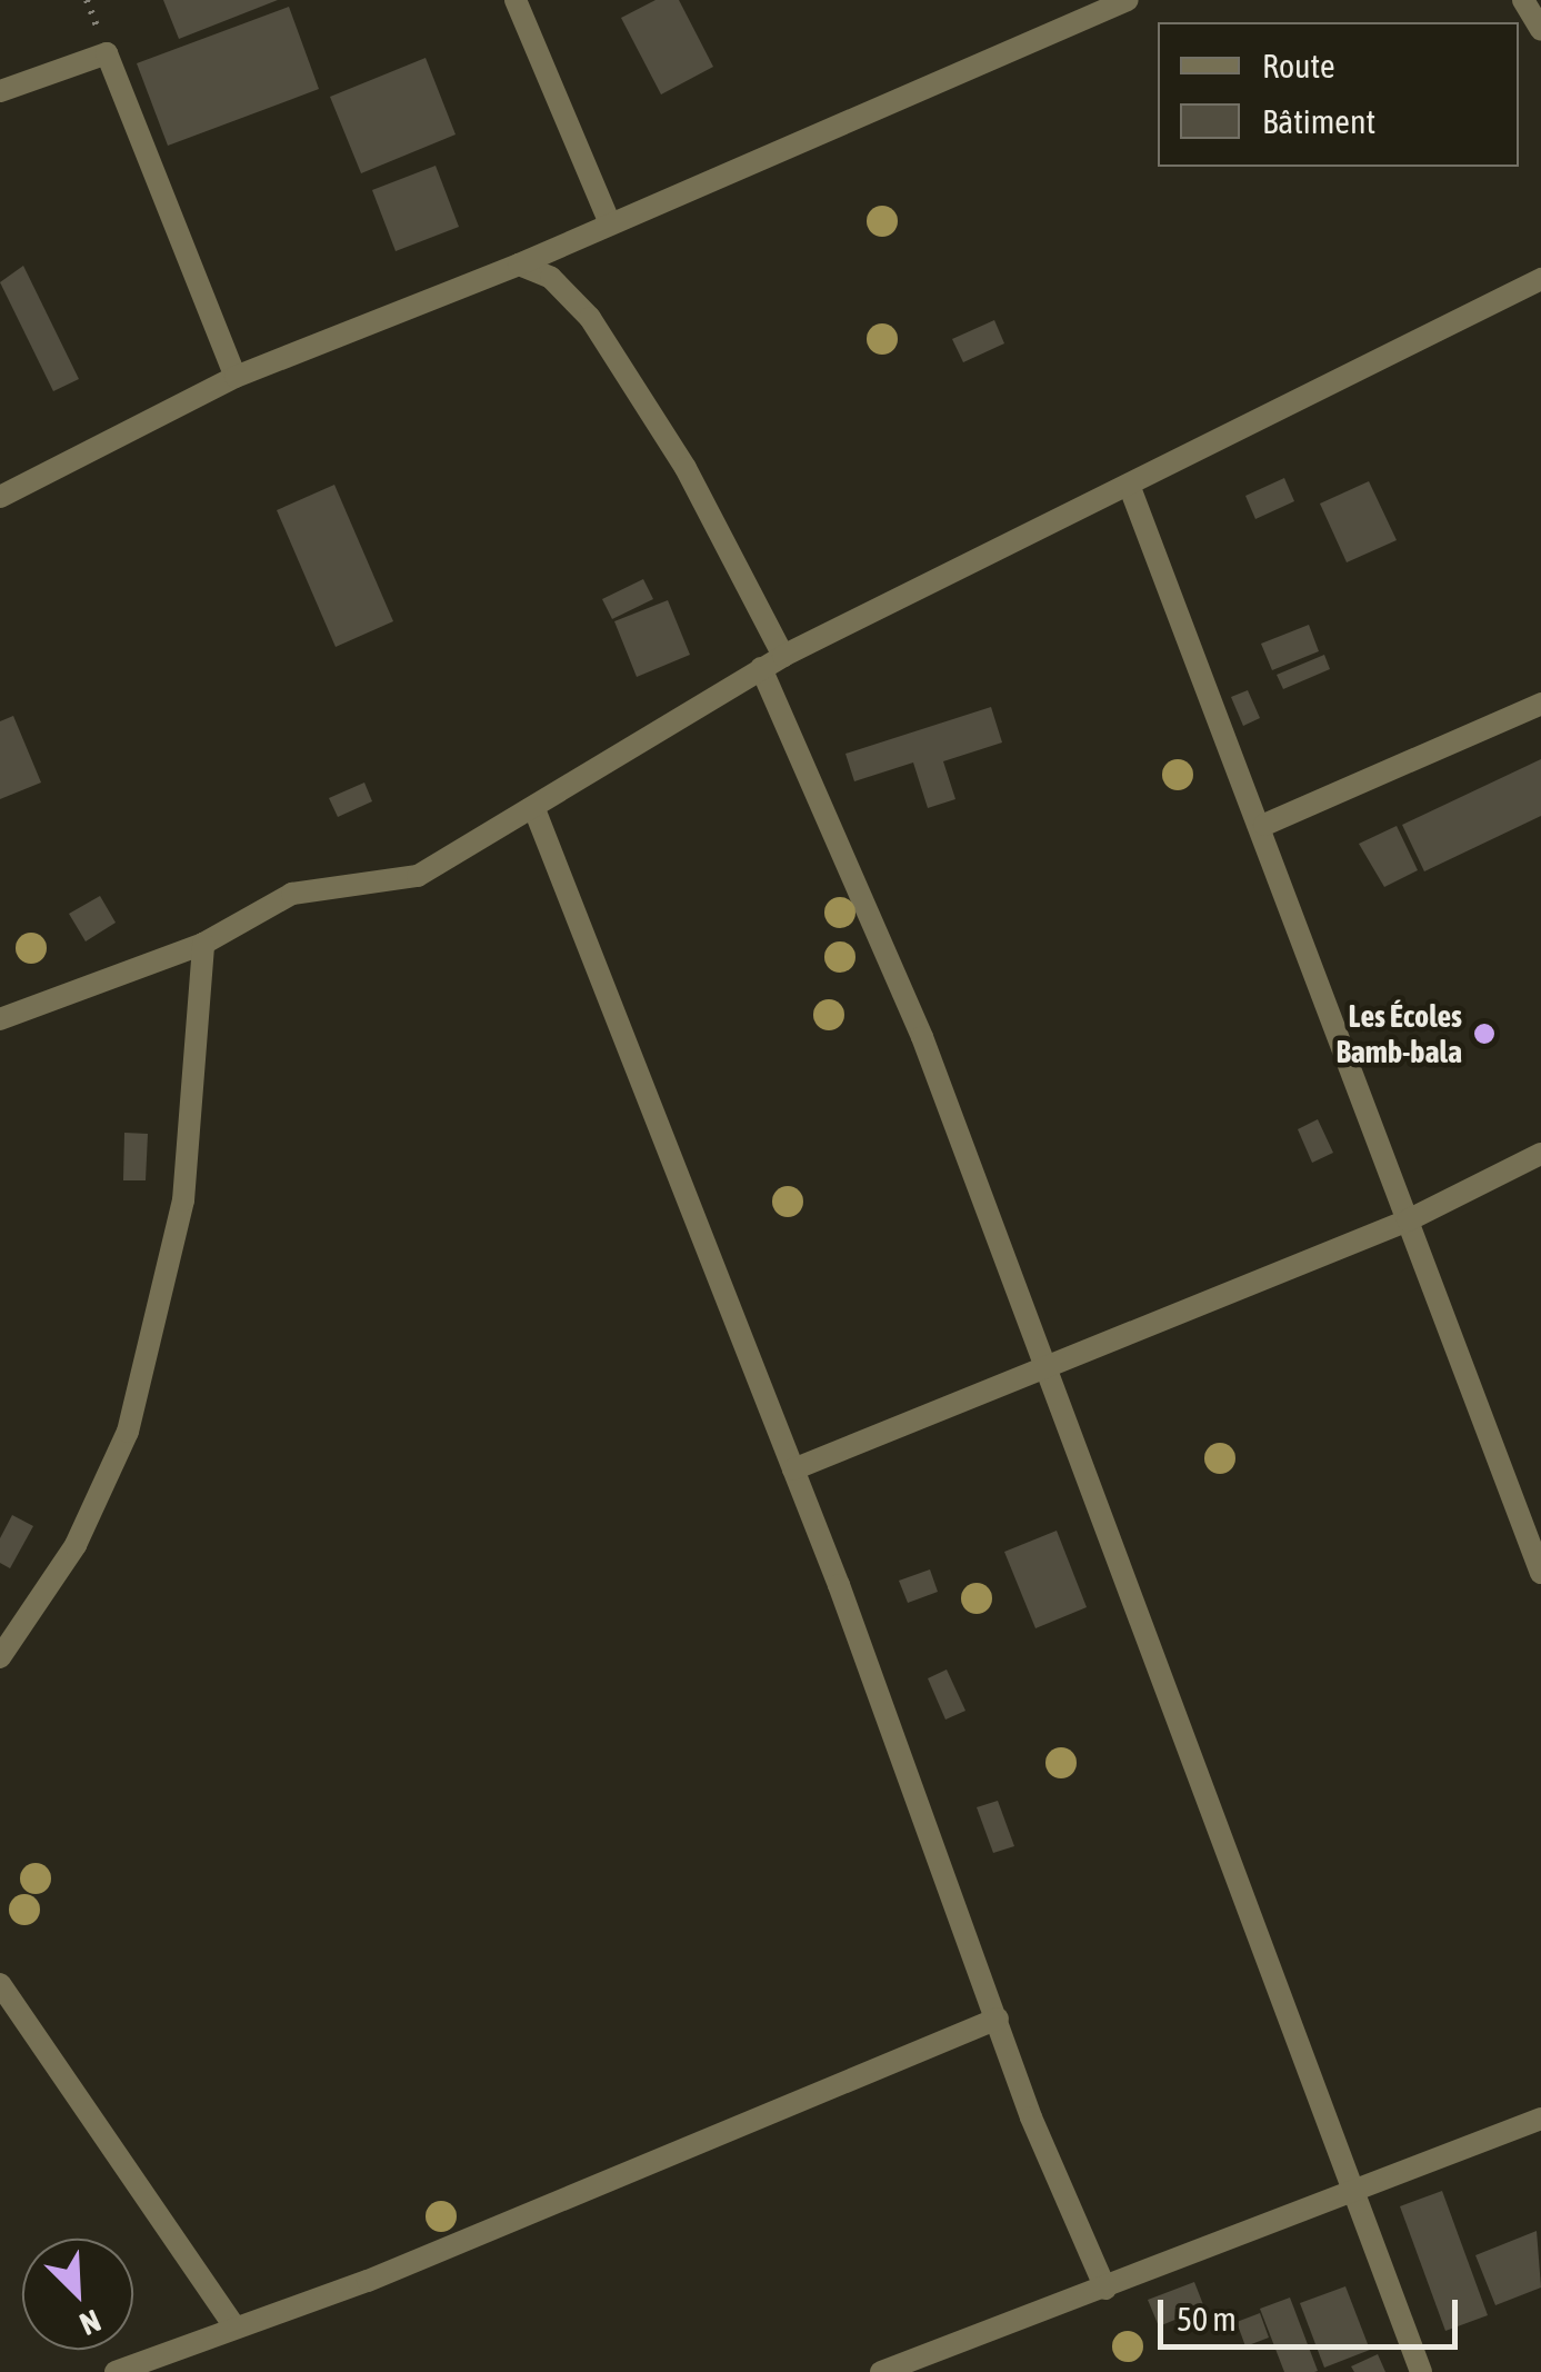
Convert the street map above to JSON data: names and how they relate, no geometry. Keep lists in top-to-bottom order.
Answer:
{
  "places": ["Les Écoles Bamb-bala"],
  "legend": ["Route", "Bâtiment"],
  "scale_bar": "50 m",
  "north": "bottom right"
}
